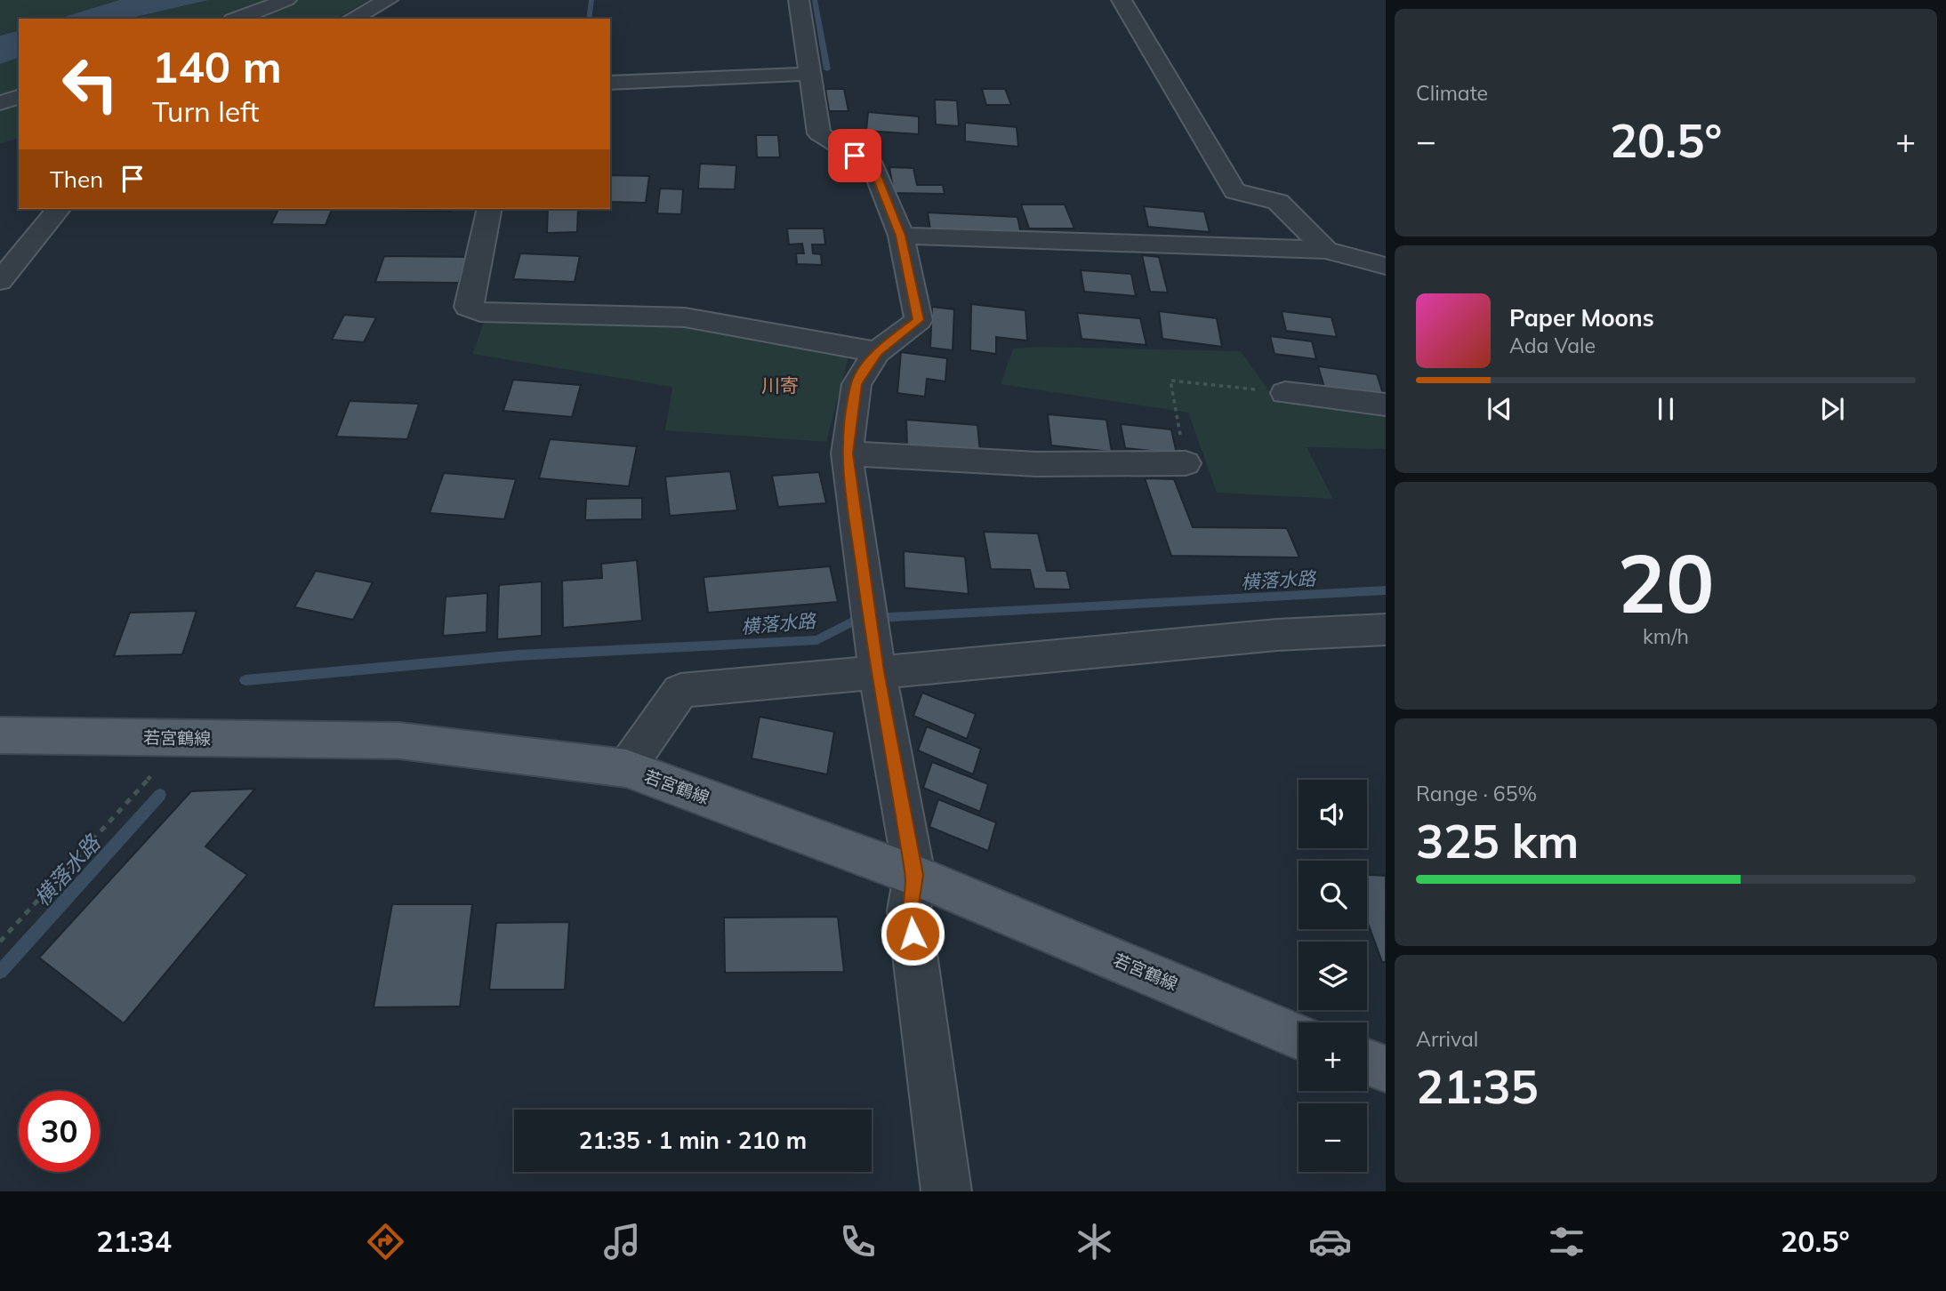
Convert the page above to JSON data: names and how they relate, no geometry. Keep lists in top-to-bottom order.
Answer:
{
  "streets": {
    "main road": ["若宮鶴線"]
  },
  "districts": ["川寄"],
  "water": ["横落水路"],
  "page": {
    "tile": [
      "Climate",
      ["20", "km/h"],
      ["Range · 65%", "325 km"],
      ["Arrival", "21:35"]
    ],
    "turn": ["140 m", "Turn left"],
    "heat": ["−", "20.5°", "+"],
    "then": "Then",
    "song": ["Paper Moons", "Ada Vale"],
    "map_buttons": ["+", "−"],
    "limit": "30",
    "trip": "21:35 · 1 min · 210 m",
    "tabs": ["21:34", "20.5°"]
  }
}
